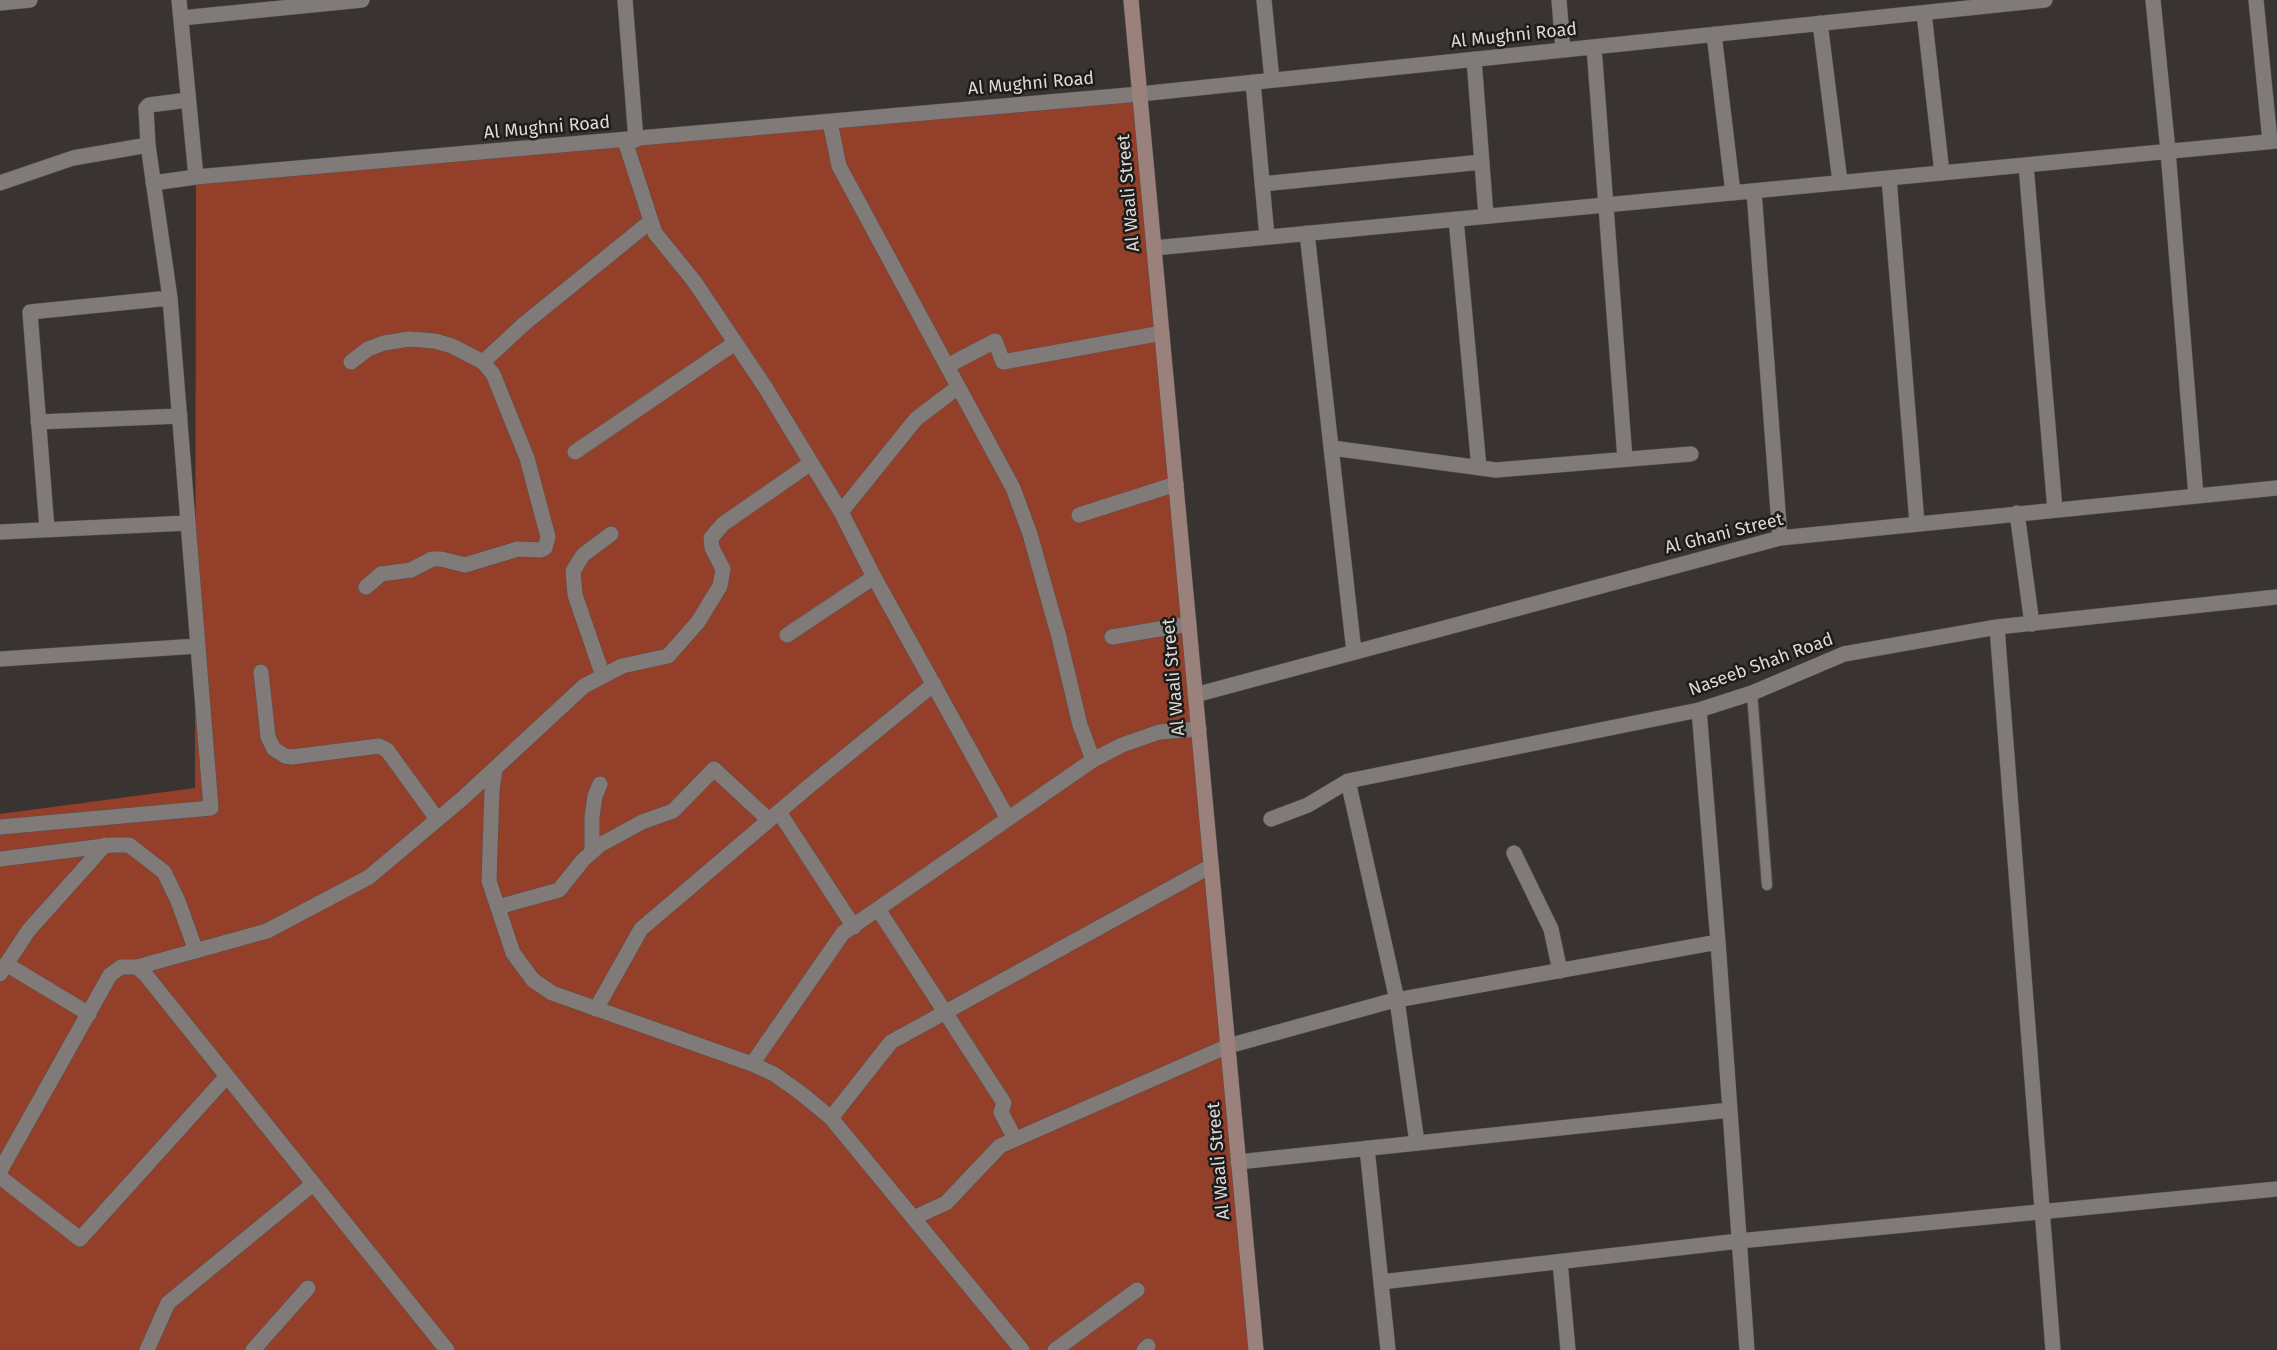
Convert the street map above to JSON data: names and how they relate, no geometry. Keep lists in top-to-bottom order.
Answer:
{
  "streets": {
    "street": [
      "Al Mughni Road",
      "Al Waali Street",
      "Al Ghani Street",
      "Naseeb Shah Road"
    ]
  },
  "crossings": [
    ["Al Mughni Road", "Al Waali Street"],
    ["Al Waali Street", "Al Ghani Street"]
  ]
}
